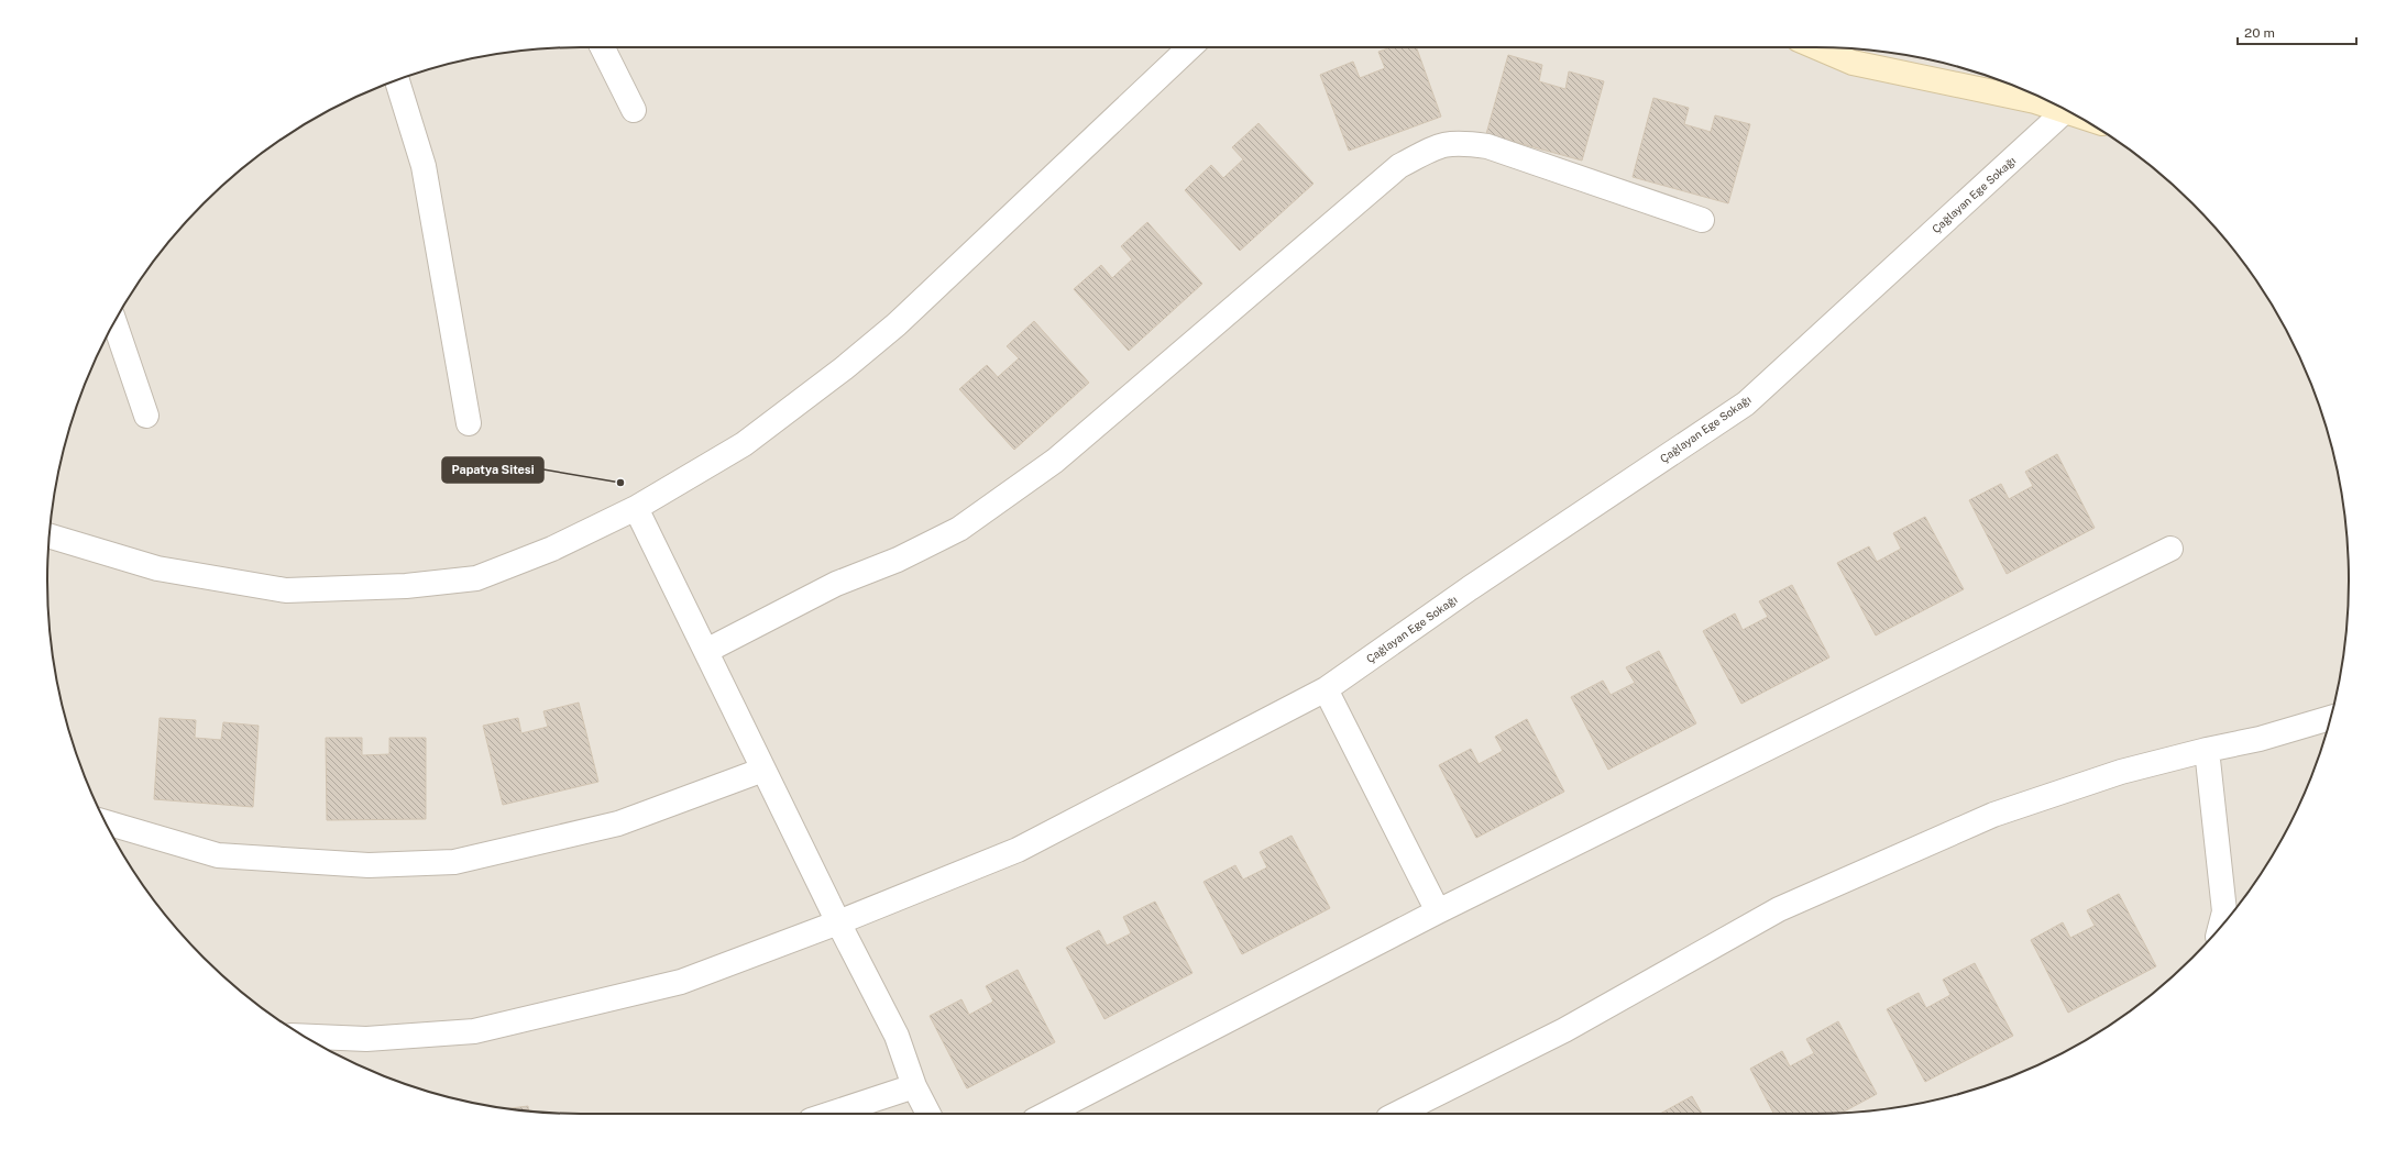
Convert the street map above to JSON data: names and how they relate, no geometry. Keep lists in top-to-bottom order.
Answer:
{
  "streets": {
    "street": ["Çağlayan Ege Sokağı"]
  },
  "places": ["Papatya Sitesi"],
  "scale_bar": "20 m"
}
